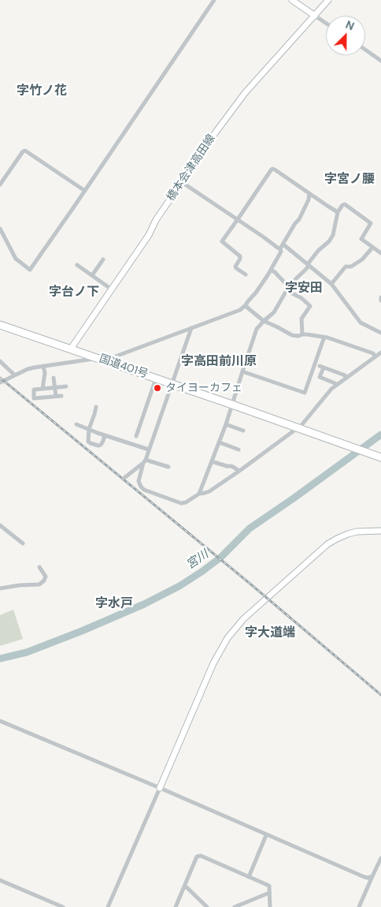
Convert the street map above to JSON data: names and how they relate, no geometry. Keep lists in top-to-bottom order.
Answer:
{
  "streets": {
    "highway": ["国道401号"],
    "main road": ["橋本会津高田線"]
  },
  "crossings": [
    ["橋本会津高田線", "国道401号"]
  ],
  "districts": [
    "字竹ノ花",
    "字宮ノ腰",
    "字安田",
    "字台ノ下",
    "字高田前川原",
    "字水戸",
    "字大道端"
  ],
  "water": ["宮川"],
  "places": ["タイヨーカフェ"],
  "north": "top right"
}
